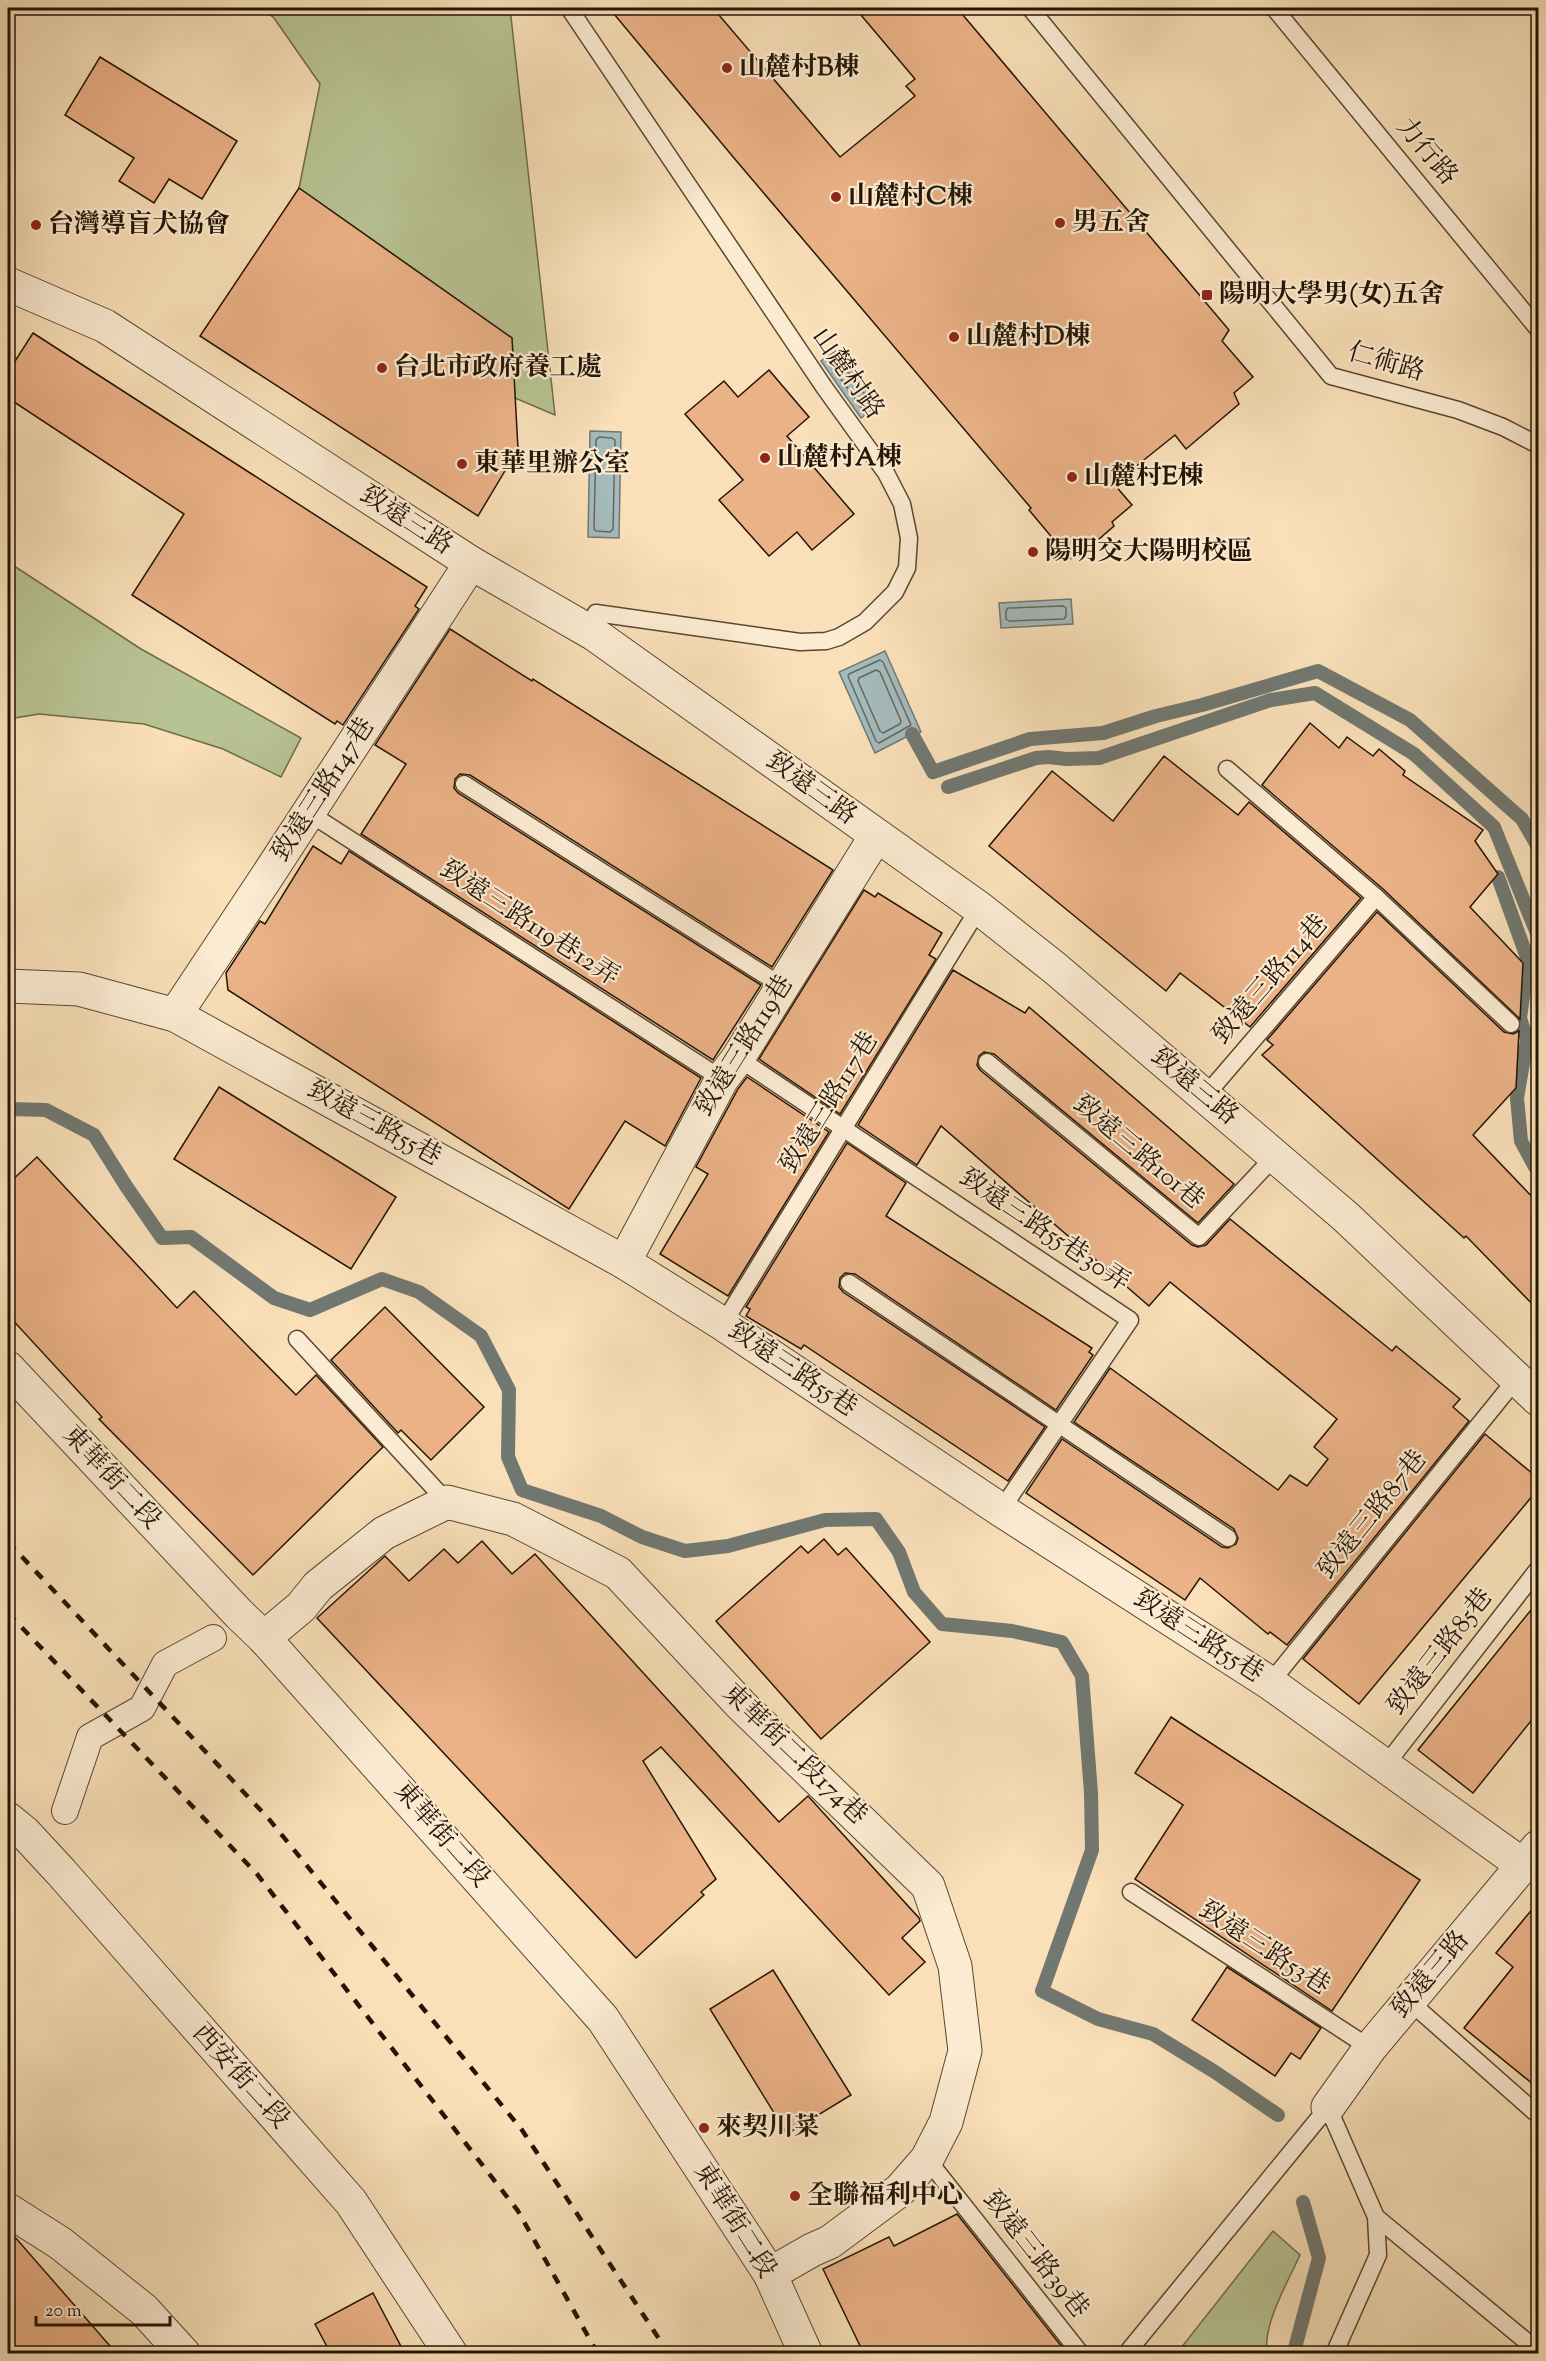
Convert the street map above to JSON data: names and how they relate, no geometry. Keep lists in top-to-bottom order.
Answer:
{
  "streets": {
    "street": [
      "致遠三路",
      "致遠三路147巷",
      "致遠三路119巷",
      "致遠三路55巷",
      "東華街二段",
      "東華街二段174巷",
      "西安街二段"
    ],
    "lane": [
      "力行路",
      "仁術路",
      "山麓村路",
      "致遠三路119巷12弄",
      "致遠三路114巷",
      "致遠三路117巷",
      "致遠三路101巷",
      "致遠三路55巷30弄",
      "致遠三路87巷",
      "致遠三路85巷",
      "致遠三路53巷",
      "致遠三路39巷"
    ]
  },
  "crossings": [
    ["山麓村路", "致遠三路"],
    ["致遠三路", "致遠三路147巷"],
    ["致遠三路", "致遠三路114巷"],
    ["致遠三路", "致遠三路119巷"],
    ["致遠三路", "致遠三路117巷"],
    ["致遠三路", "致遠三路55巷"],
    ["致遠三路", "致遠三路101巷"],
    ["致遠三路", "致遠三路87巷"],
    ["致遠三路", "致遠三路53巷"],
    ["致遠三路147巷", "致遠三路119巷12弄"],
    ["致遠三路147巷", "致遠三路55巷"],
    ["致遠三路119巷12弄", "致遠三路119巷"],
    ["致遠三路119巷12弄", "致遠三路55巷30弄"],
    ["致遠三路119巷", "致遠三路55巷"],
    ["致遠三路119巷", "致遠三路55巷30弄"],
    ["致遠三路117巷", "致遠三路55巷"],
    ["致遠三路117巷", "致遠三路55巷30弄"],
    ["致遠三路55巷", "致遠三路55巷30弄"],
    ["致遠三路55巷", "致遠三路87巷"],
    ["致遠三路55巷", "致遠三路85巷"],
    ["東華街二段", "東華街二段174巷"],
    ["東華街二段174巷", "致遠三路39巷"]
  ],
  "places": {
    "other": [
      "山麓村B棟",
      "山麓村C棟",
      "男五舍",
      "台灣導盲犬協會",
      "山麓村D棟",
      "台北市政府養工處",
      "山麓村A棟",
      "東華里辦公室",
      "山麓村E棟",
      "陽明交大陽明校區",
      "來契川菜",
      "全聯福利中心"
    ],
    "transit": ["陽明大學男(女)五舍"]
  },
  "scale_bar": "20 m"
}
